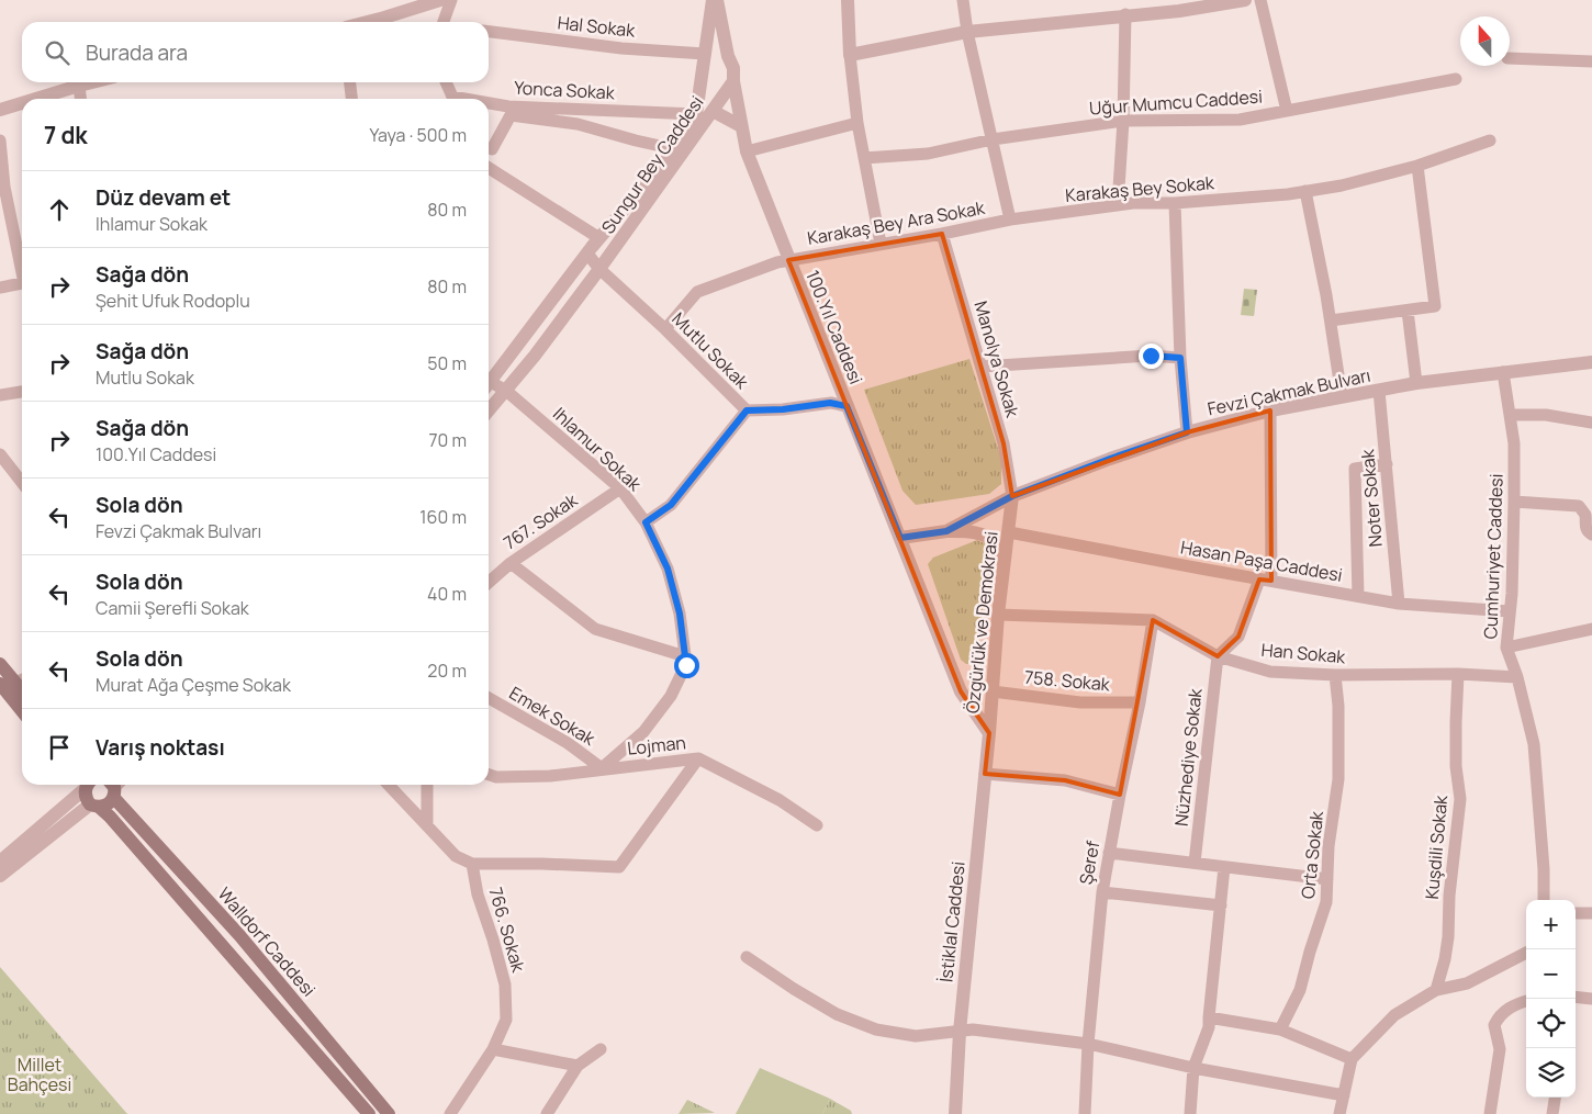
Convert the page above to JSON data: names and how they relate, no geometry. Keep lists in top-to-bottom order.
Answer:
{
  "streets": {
    "main road": ["Walldorf Caddesi"],
    "street": [
      "Hal Sokak",
      "Yonca Sokak",
      "Uğur Mumcu Caddesi",
      "Sungur Bey Caddesi",
      "Karakaş Bey Sokak",
      "Karakaş Bey Ara Sokak",
      "100.Yıl Caddesi",
      "Mutlu Sokak",
      "Manolya Sokak",
      "Fevzi Çakmak Bulvarı",
      "Ihlamur Sokak",
      "Noter Sokak",
      "767. Sokak",
      "Cumhuriyet Caddesi",
      "Hasan Paşa Caddesi",
      "Özgürlük ve Demokrasi",
      "Han Sokak",
      "758. Sokak",
      "Emek Sokak",
      "Lojman",
      "Nüzhediye Sokak",
      "Kuşdili Sokak",
      "Orta Sokak",
      "Şeref",
      "İstiklal Caddesi",
      "766. Sokak"
    ]
  },
  "crossings": [
    ["Hal Sokak", "Sungur Bey Caddesi"],
    ["Hal Sokak", "100.Yıl Caddesi"],
    ["Yonca Sokak", "Sungur Bey Caddesi"],
    ["Sungur Bey Caddesi", "100.Yıl Caddesi"],
    ["Sungur Bey Caddesi", "Mutlu Sokak"],
    ["Sungur Bey Caddesi", "Ihlamur Sokak"],
    ["Karakaş Bey Sokak", "Karakaş Bey Ara Sokak"],
    ["Karakaş Bey Ara Sokak", "100.Yıl Caddesi"],
    ["Karakaş Bey Ara Sokak", "Mutlu Sokak"],
    ["Karakaş Bey Ara Sokak", "Manolya Sokak"],
    ["100.Yıl Caddesi", "Mutlu Sokak"],
    ["100.Yıl Caddesi", "Fevzi Çakmak Bulvarı"],
    ["100.Yıl Caddesi", "Özgürlük ve Demokrasi"],
    ["Manolya Sokak", "Fevzi Çakmak Bulvarı"],
    ["Manolya Sokak", "Özgürlük ve Demokrasi"],
    ["Fevzi Çakmak Bulvarı", "Noter Sokak"],
    ["Fevzi Çakmak Bulvarı", "Cumhuriyet Caddesi"],
    ["Fevzi Çakmak Bulvarı", "Özgürlük ve Demokrasi"],
    ["Ihlamur Sokak", "767. Sokak"],
    ["Ihlamur Sokak", "Emek Sokak"],
    ["Ihlamur Sokak", "Lojman"],
    ["Noter Sokak", "Hasan Paşa Caddesi"],
    ["Cumhuriyet Caddesi", "Hasan Paşa Caddesi"],
    ["Cumhuriyet Caddesi", "Han Sokak"],
    ["Hasan Paşa Caddesi", "Özgürlük ve Demokrasi"],
    ["Özgürlük ve Demokrasi", "Han Sokak"],
    ["Özgürlük ve Demokrasi", "758. Sokak"],
    ["Özgürlük ve Demokrasi", "İstiklal Caddesi"],
    ["Han Sokak", "Nüzhediye Sokak"],
    ["Han Sokak", "Kuşdili Sokak"],
    ["Han Sokak", "Orta Sokak"],
    ["Han Sokak", "Şeref"],
    ["758. Sokak", "Şeref"],
    ["Emek Sokak", "Lojman"]
  ],
  "parks": ["Millet Bahçesi"],
  "north": "top",
  "page": {
    "search": "Burada ara",
    "heading": ["7 dk", "Yaya · 500 m"],
    "list": [
      ["Düz devam et", "Ihlamur Sokak", "80 m"],
      ["Sağa dön", "Şehit Ufuk Rodoplu", "80 m"],
      ["Sağa dön", "Mutlu Sokak", "50 m"],
      ["Sağa dön", "100.Yıl Caddesi", "70 m"],
      ["Sola dön", "Fevzi Çakmak Bulvarı", "160 m"],
      ["Sola dön", "Camii Şerefli Sokak", "40 m"],
      ["Sola dön", "Murat Ağa Çeşme Sokak", "20 m"],
      "Varış noktası"
    ],
    "map_buttons": ["+", "−"]
  }
}
